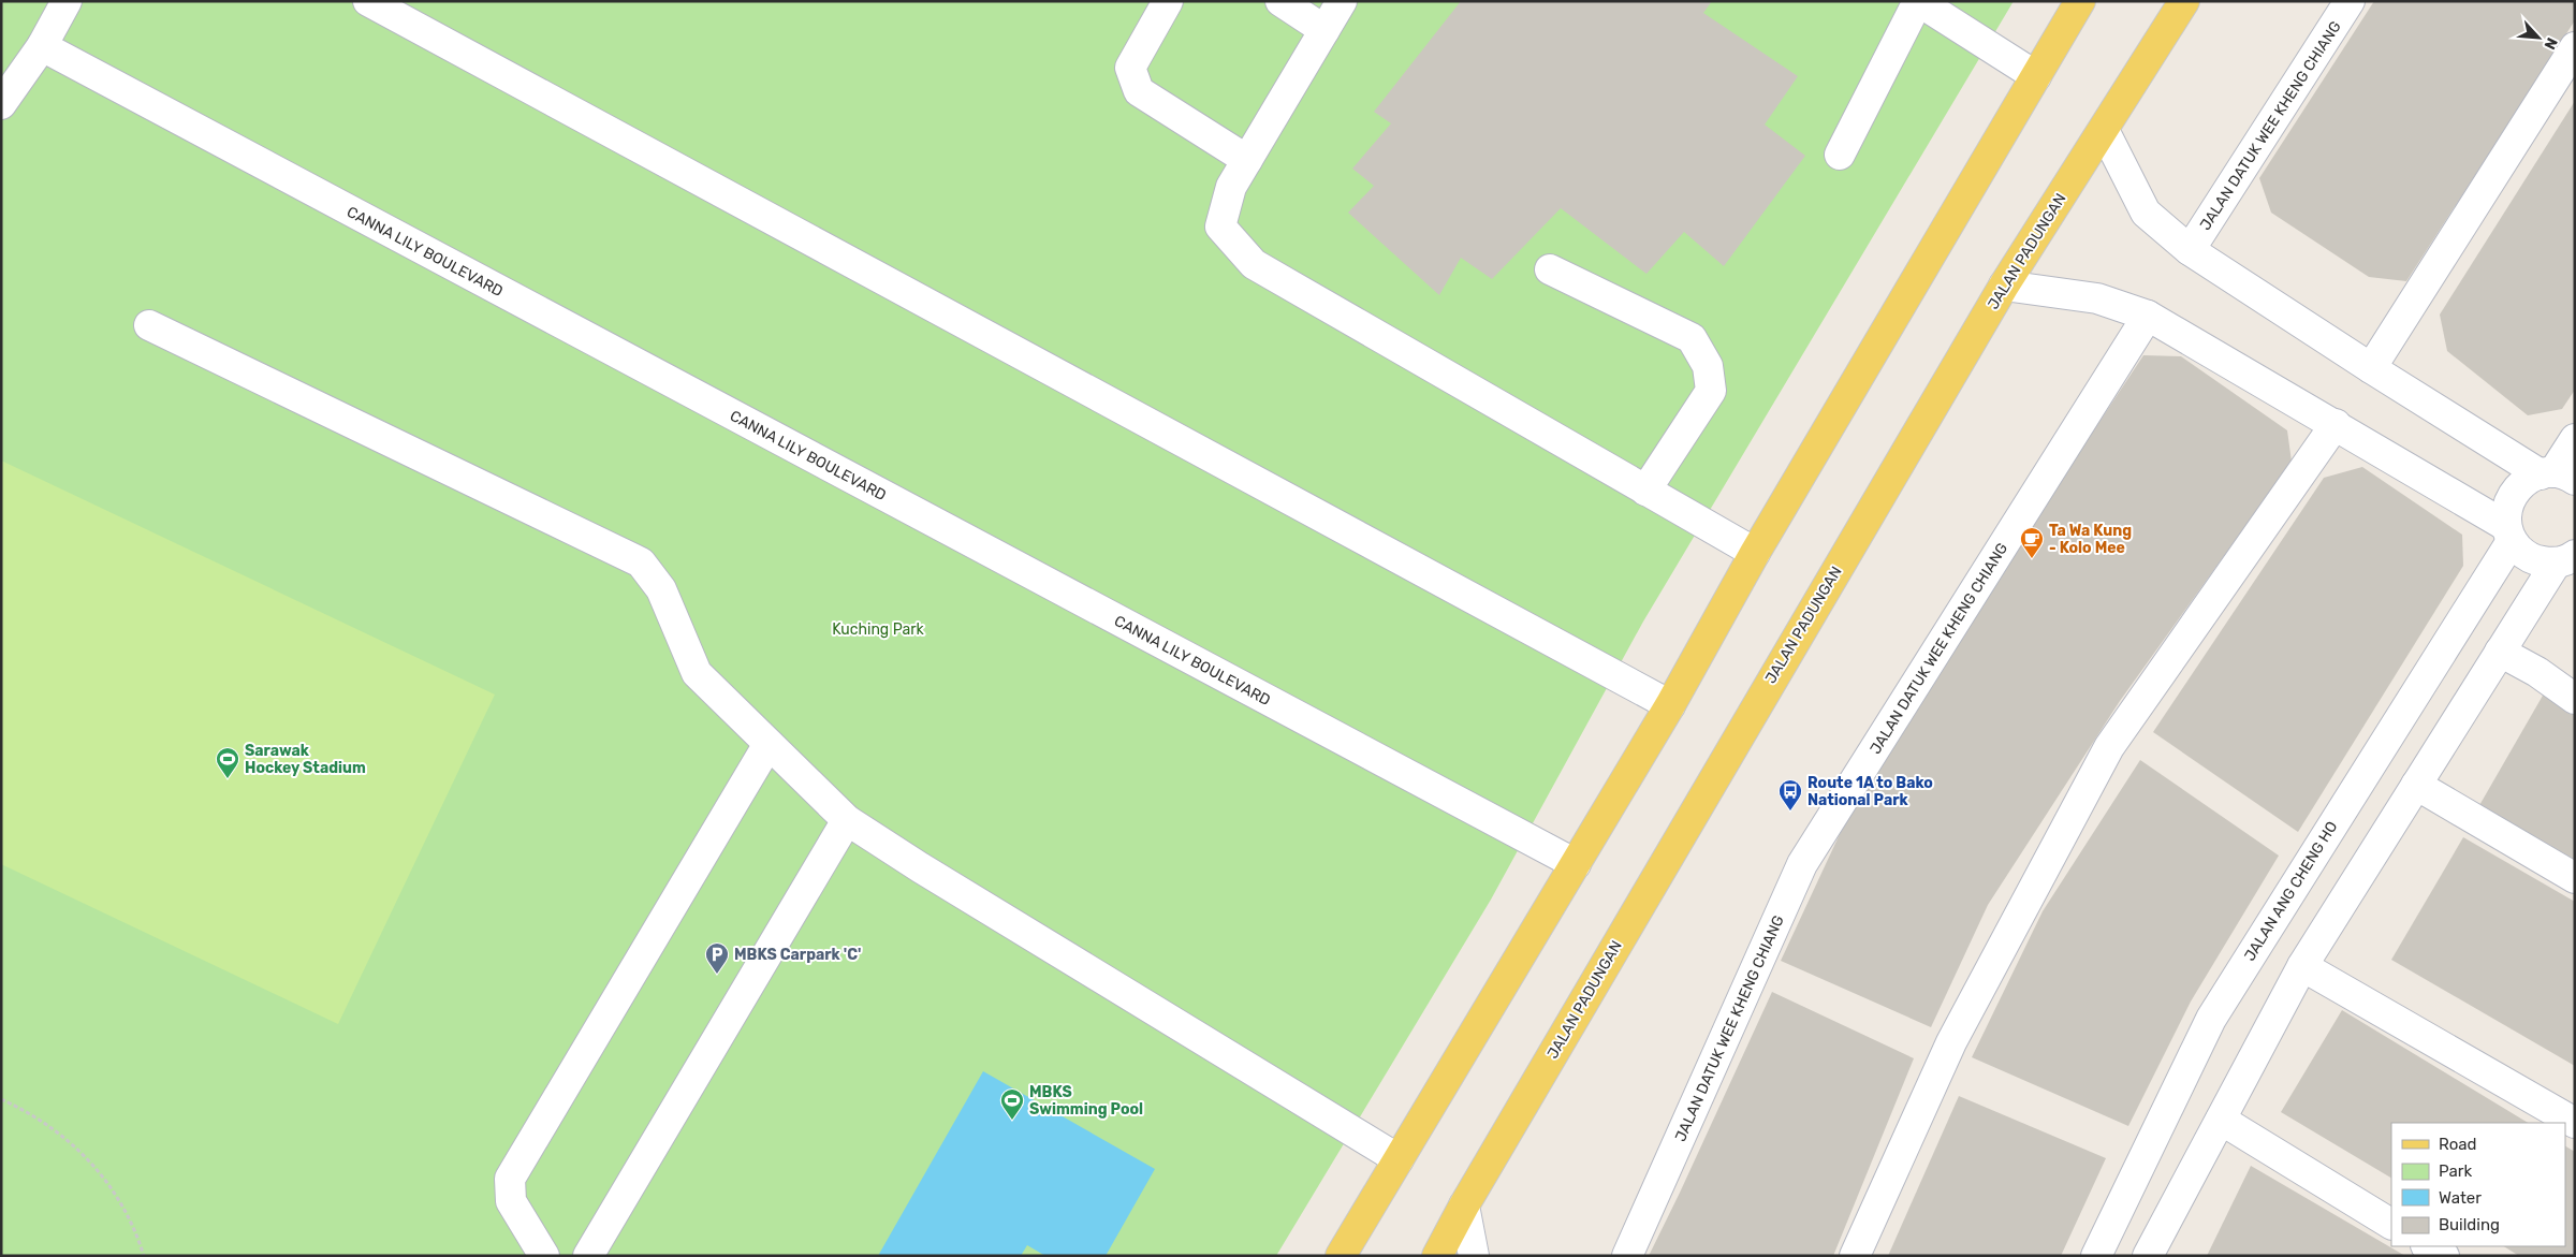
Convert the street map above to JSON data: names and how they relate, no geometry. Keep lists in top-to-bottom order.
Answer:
{
  "streets": {
    "main road": ["JALAN PADUNGAN"],
    "street": ["JALAN DATUK WEE KHENG CHIANG", "CANNA LILY BOULEVARD", "JALAN ANG CHENG HO"]
  },
  "parks": ["Kuching Park"],
  "places": {
    "cafe": ["Ta Wa Kung - Kolo Mee"],
    "sports": ["Sarawak Hockey Stadium", "MBKS Swimming Pool"],
    "bus stop": ["Route 1A to Bako National Park"],
    "parking": ["MBKS Carpark 'C'"]
  },
  "legend": [
    "Road",
    "Park",
    "Water",
    "Building"
  ],
  "north": "bottom right"
}
